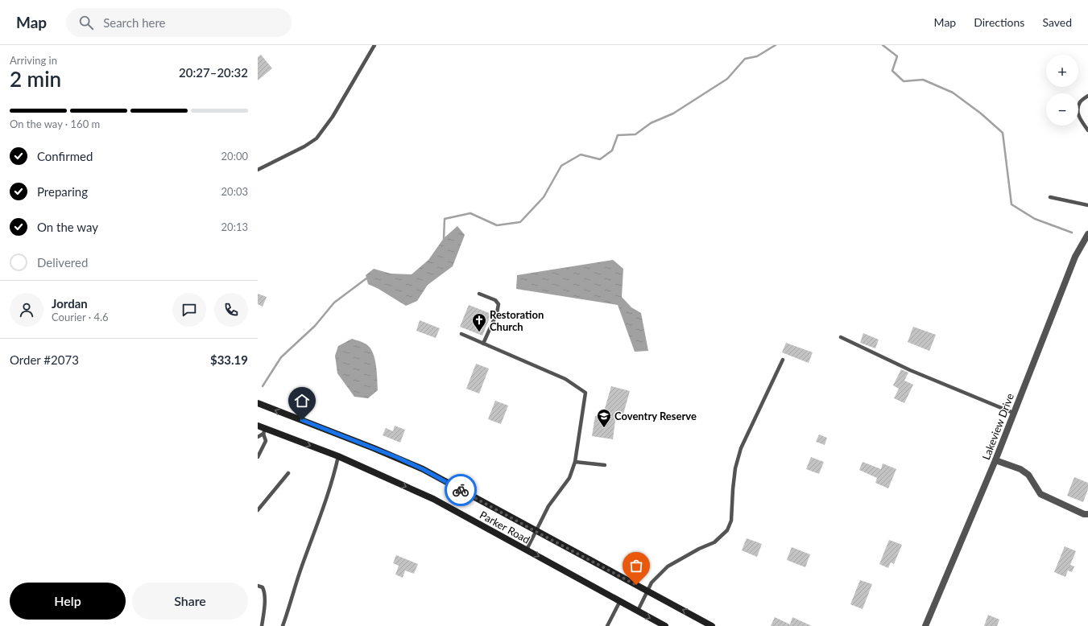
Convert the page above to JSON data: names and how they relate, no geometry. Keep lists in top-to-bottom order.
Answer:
{
  "streets": {
    "main road": ["Parker Road"],
    "street": ["Lakeview Drive"]
  },
  "places": {
    "church": ["Restoration Church"],
    "school or university": ["Coventry Reserve"]
  },
  "page": {
    "header": "Map",
    "search": "Search here",
    "nav": ["Map", "Directions", "Saved"],
    "heading": ["2 min", "Arriving in", "20:27–20:32"],
    "panel": [
      "Jordan",
      "Courier · 4.6",
      "Order #2073",
      "$33.19"
    ],
    "map_buttons": ["+", "−"],
    "bar": "On the way · 160 m",
    "list": [
      ["Confirmed", "20:00"],
      ["Preparing", "20:03"],
      ["On the way", "20:13"],
      "Delivered"
    ],
    "buttons": ["Help", "Share"]
  }
}
